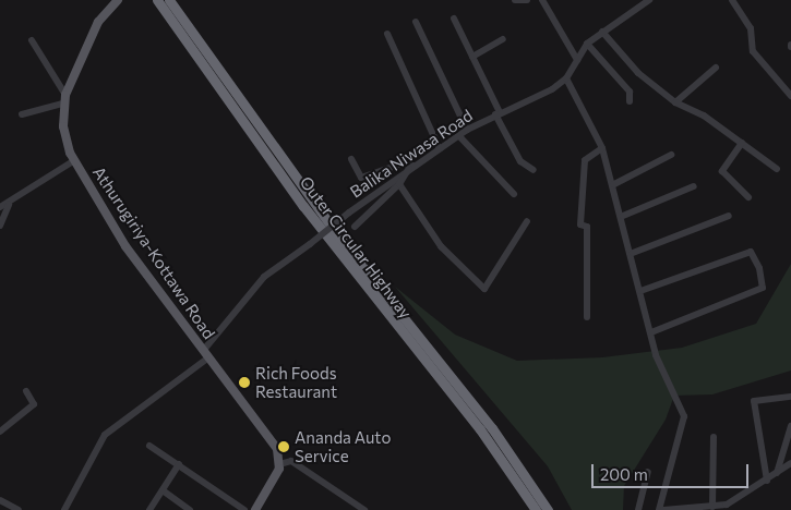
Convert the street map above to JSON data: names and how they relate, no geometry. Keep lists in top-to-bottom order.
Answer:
{
  "streets": {
    "highway": ["Outer Circular Highway"],
    "main road": ["Athurugiriya-Kottawa Road"],
    "street": ["Balika Niwasa Road"]
  },
  "crossings": [
    ["Balika Niwasa Road", "Athurugiriya-Kottawa Road"]
  ],
  "places": ["Rich Foods Restaurant", "Ananda Auto Service"],
  "scale_bar": "200 m"
}
